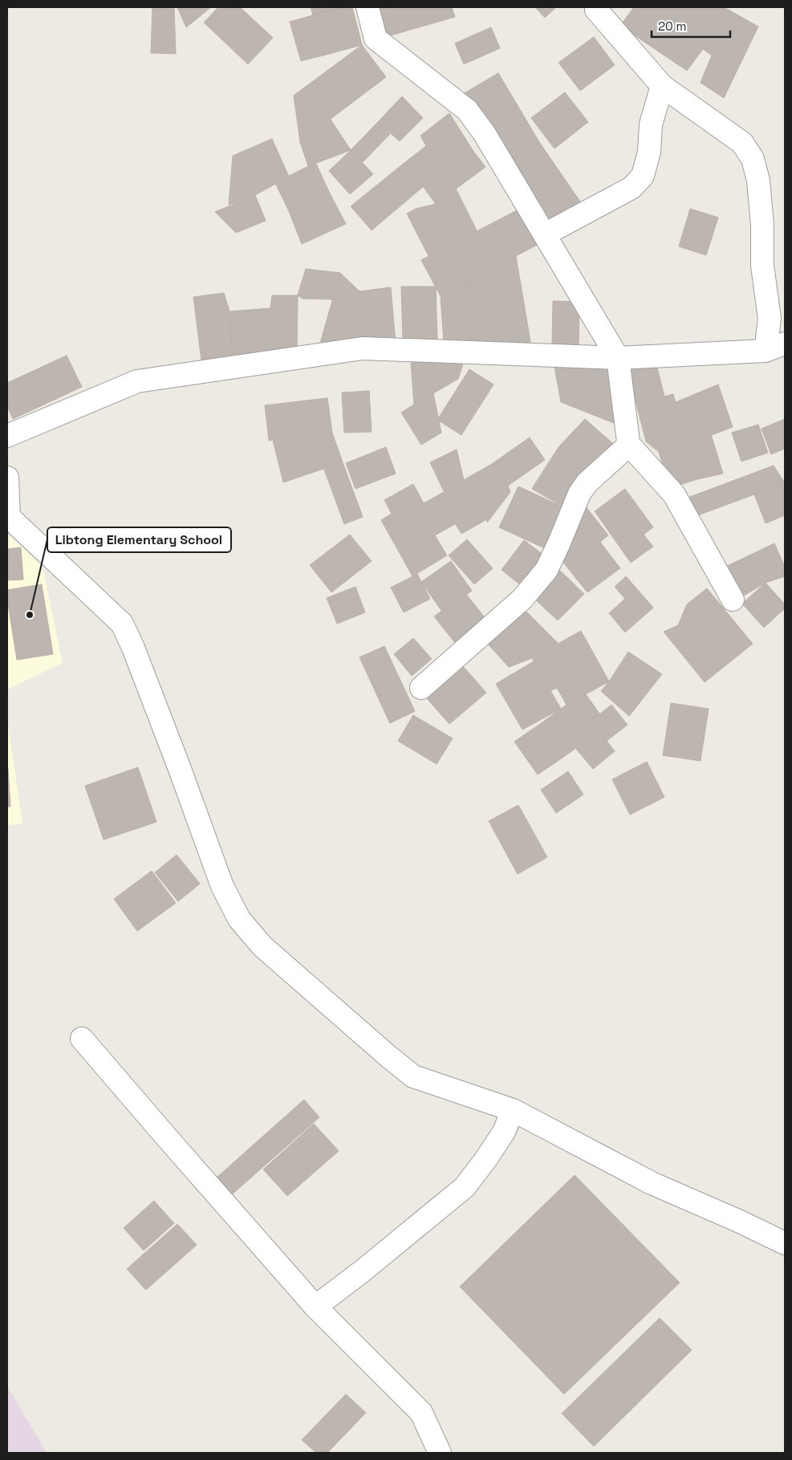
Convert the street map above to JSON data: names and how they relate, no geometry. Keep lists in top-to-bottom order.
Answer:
{
  "places": ["Libtong Elementary School"],
  "scale_bar": "20 m"
}
